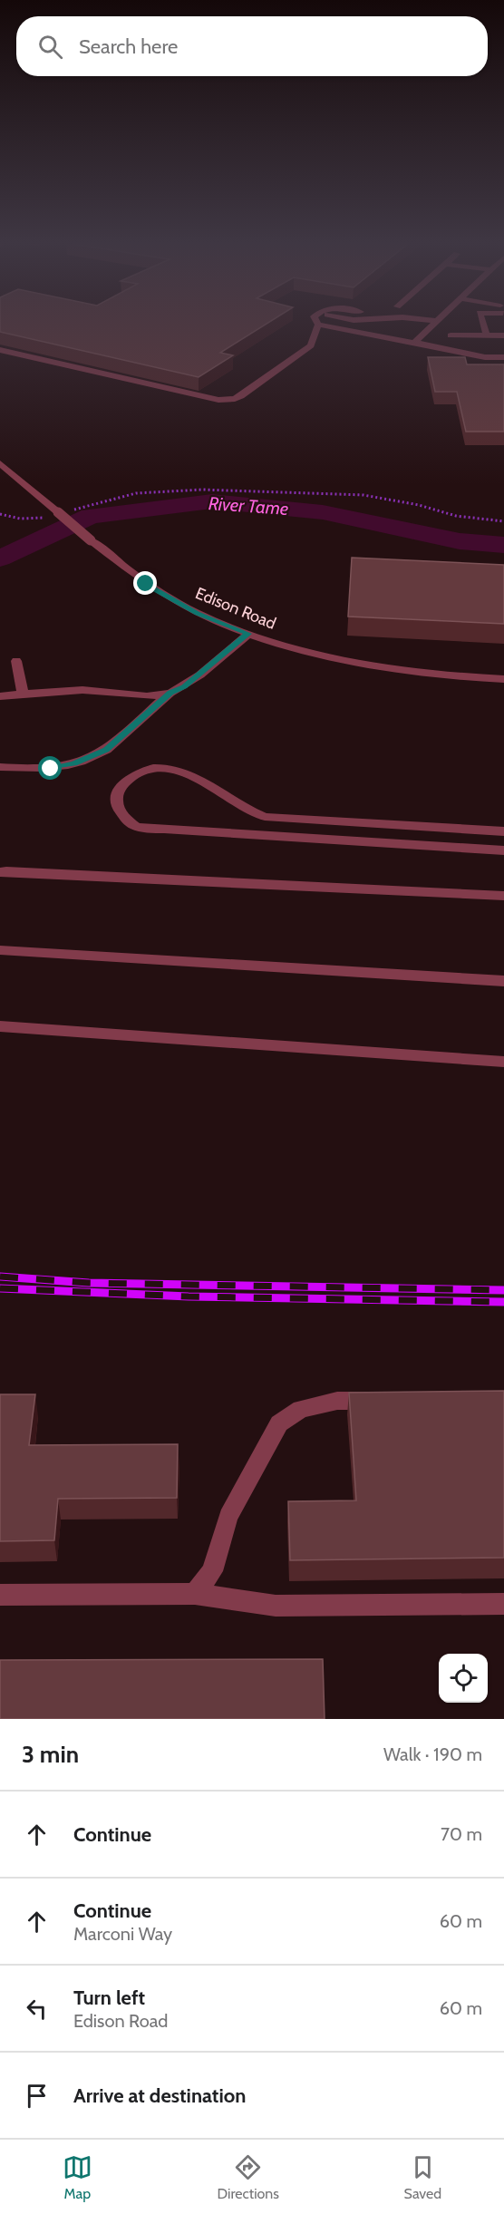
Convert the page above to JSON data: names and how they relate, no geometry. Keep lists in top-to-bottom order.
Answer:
{
  "streets": {
    "street": ["Edison Road"]
  },
  "water": ["River Tame"],
  "page": {
    "search": "Search here",
    "heading": ["3 min", "Walk · 190 m"],
    "list": [
      ["Continue", "70 m"],
      ["Continue", "Marconi Way", "60 m"],
      ["Turn left", "Edison Road", "60 m"],
      "Arrive at destination"
    ],
    "nav": ["Map", "Directions", "Saved"]
  }
}
